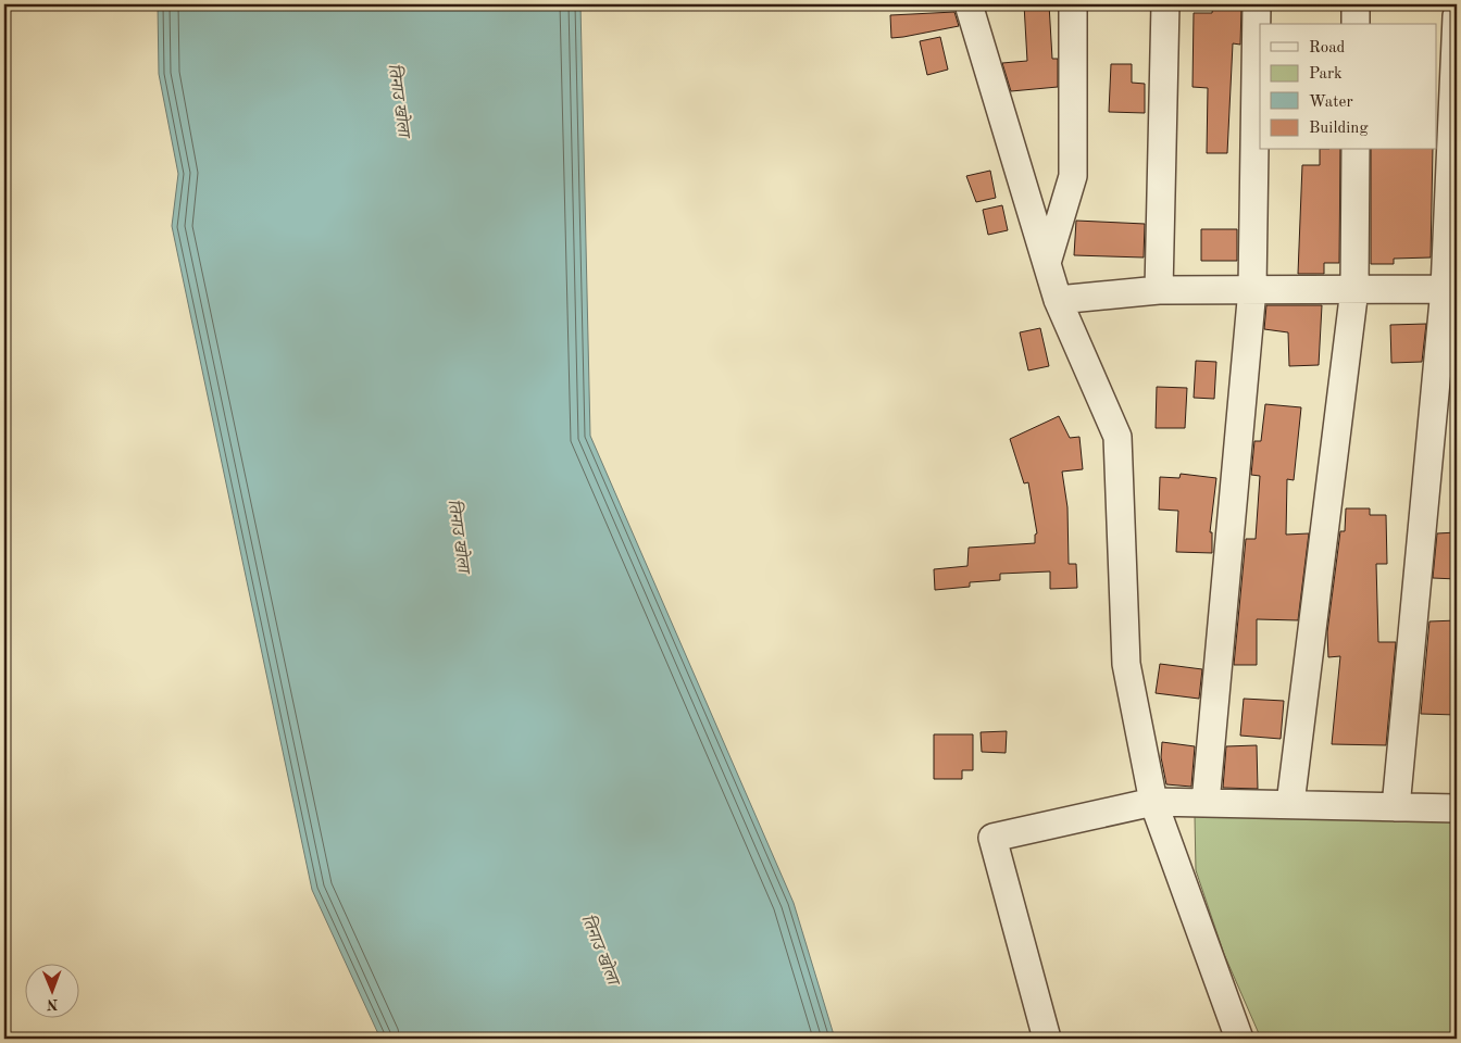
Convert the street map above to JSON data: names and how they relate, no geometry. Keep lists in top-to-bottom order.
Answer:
{
  "water": ["तिनाउ खोला"],
  "legend": [
    "Road",
    "Park",
    "Water",
    "Building"
  ],
  "north": "bottom"
}
